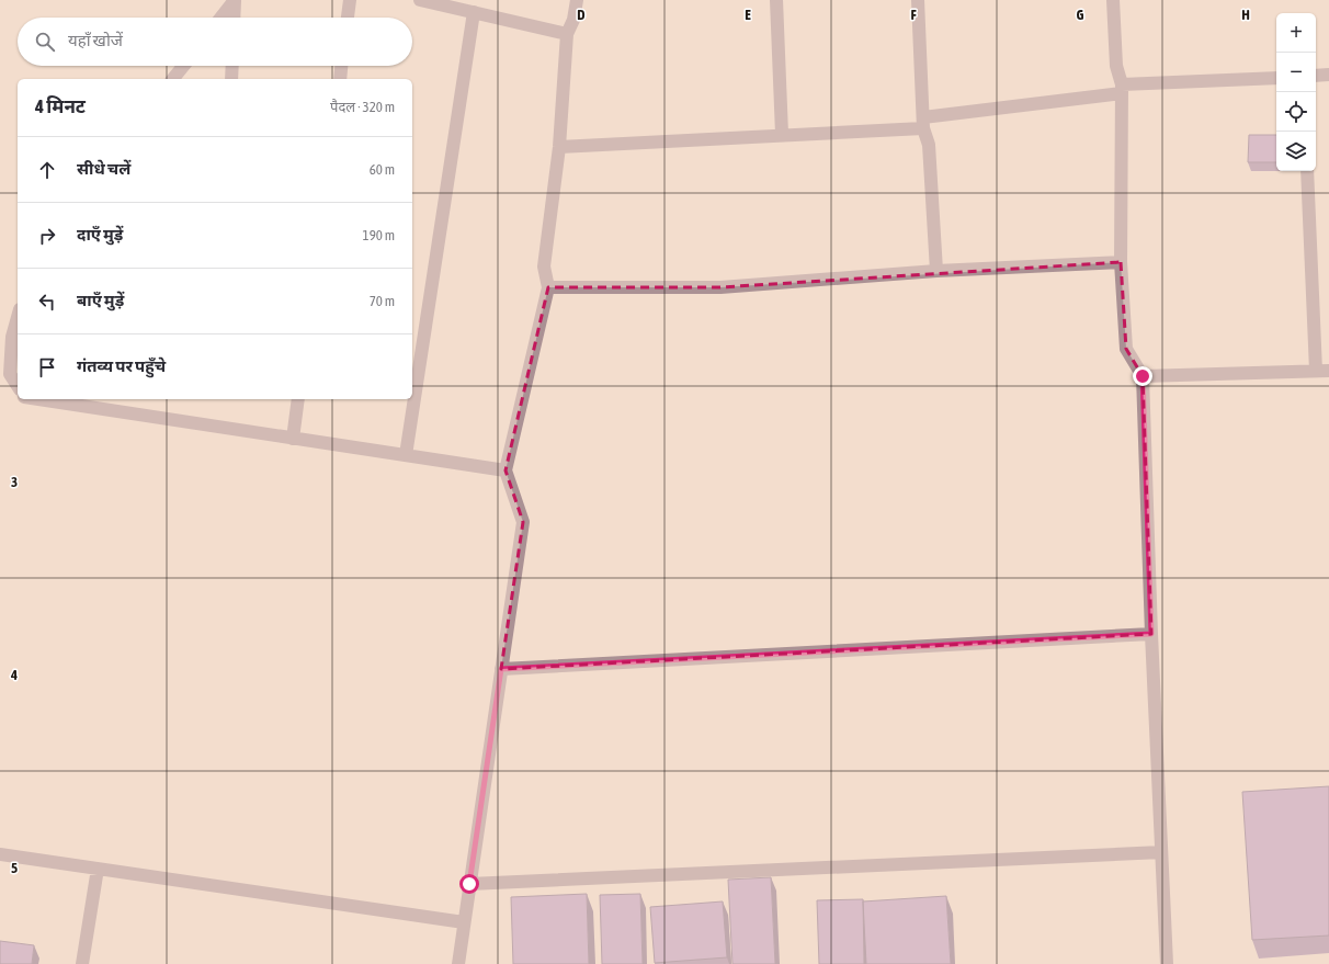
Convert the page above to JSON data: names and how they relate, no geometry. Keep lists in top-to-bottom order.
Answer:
{
  "page": {
    "map_buttons": ["+", "−"],
    "search": "यहाँ खोजें",
    "heading": ["4 मिनट", "पैदल · 320 m"],
    "list": [
      ["सीधे चलें", "60 m"],
      ["दाएँ मुड़ें", "190 m"],
      ["बाएँ मुड़ें", "70 m"],
      "गंतव्य पर पहुँचे"
    ]
  },
  "grid": {
    "columns": [
      "D",
      "E",
      "F",
      "G",
      "H"
    ],
    "rows": ["3", "4", "5"]
  }
}
